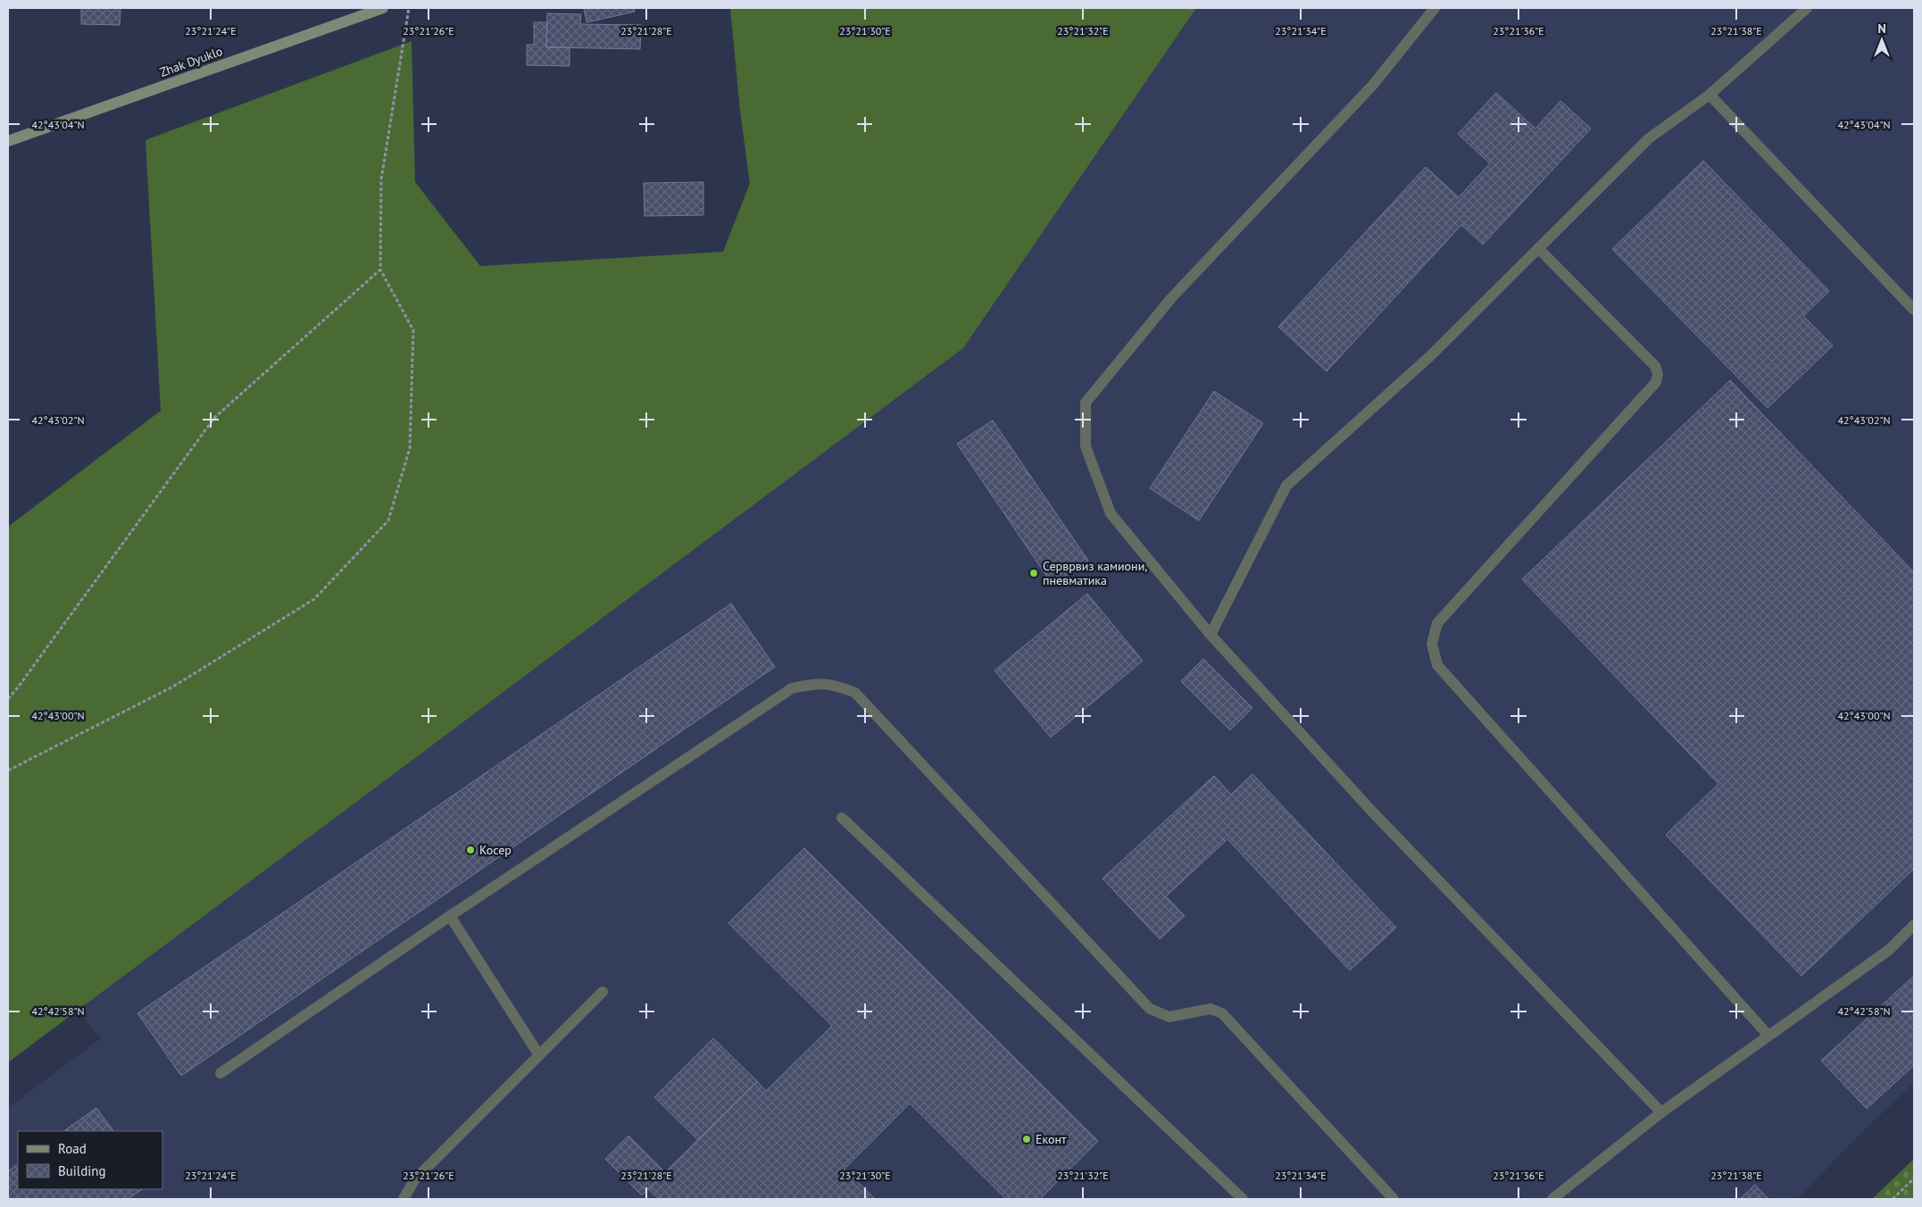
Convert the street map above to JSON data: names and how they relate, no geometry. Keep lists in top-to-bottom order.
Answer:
{
  "streets": {
    "street": ["Zhak Dyuklo"]
  },
  "places": ["Серврвиз камиони, пневматика", "Косер", "Еконт"],
  "legend": ["Road", "Building"],
  "north": "top",
  "coordinates": [
    "23°21'24\"E",
    "23°21'26\"E",
    "23°21'28\"E",
    "23°21'30\"E",
    "23°21'32\"E",
    "23°21'34\"E",
    "23°21'36\"E",
    "23°21'38\"E",
    "42°43'04\"N",
    "42°43'02\"N",
    "42°43'00\"N",
    "42°42'58\"N"
  ]
}
